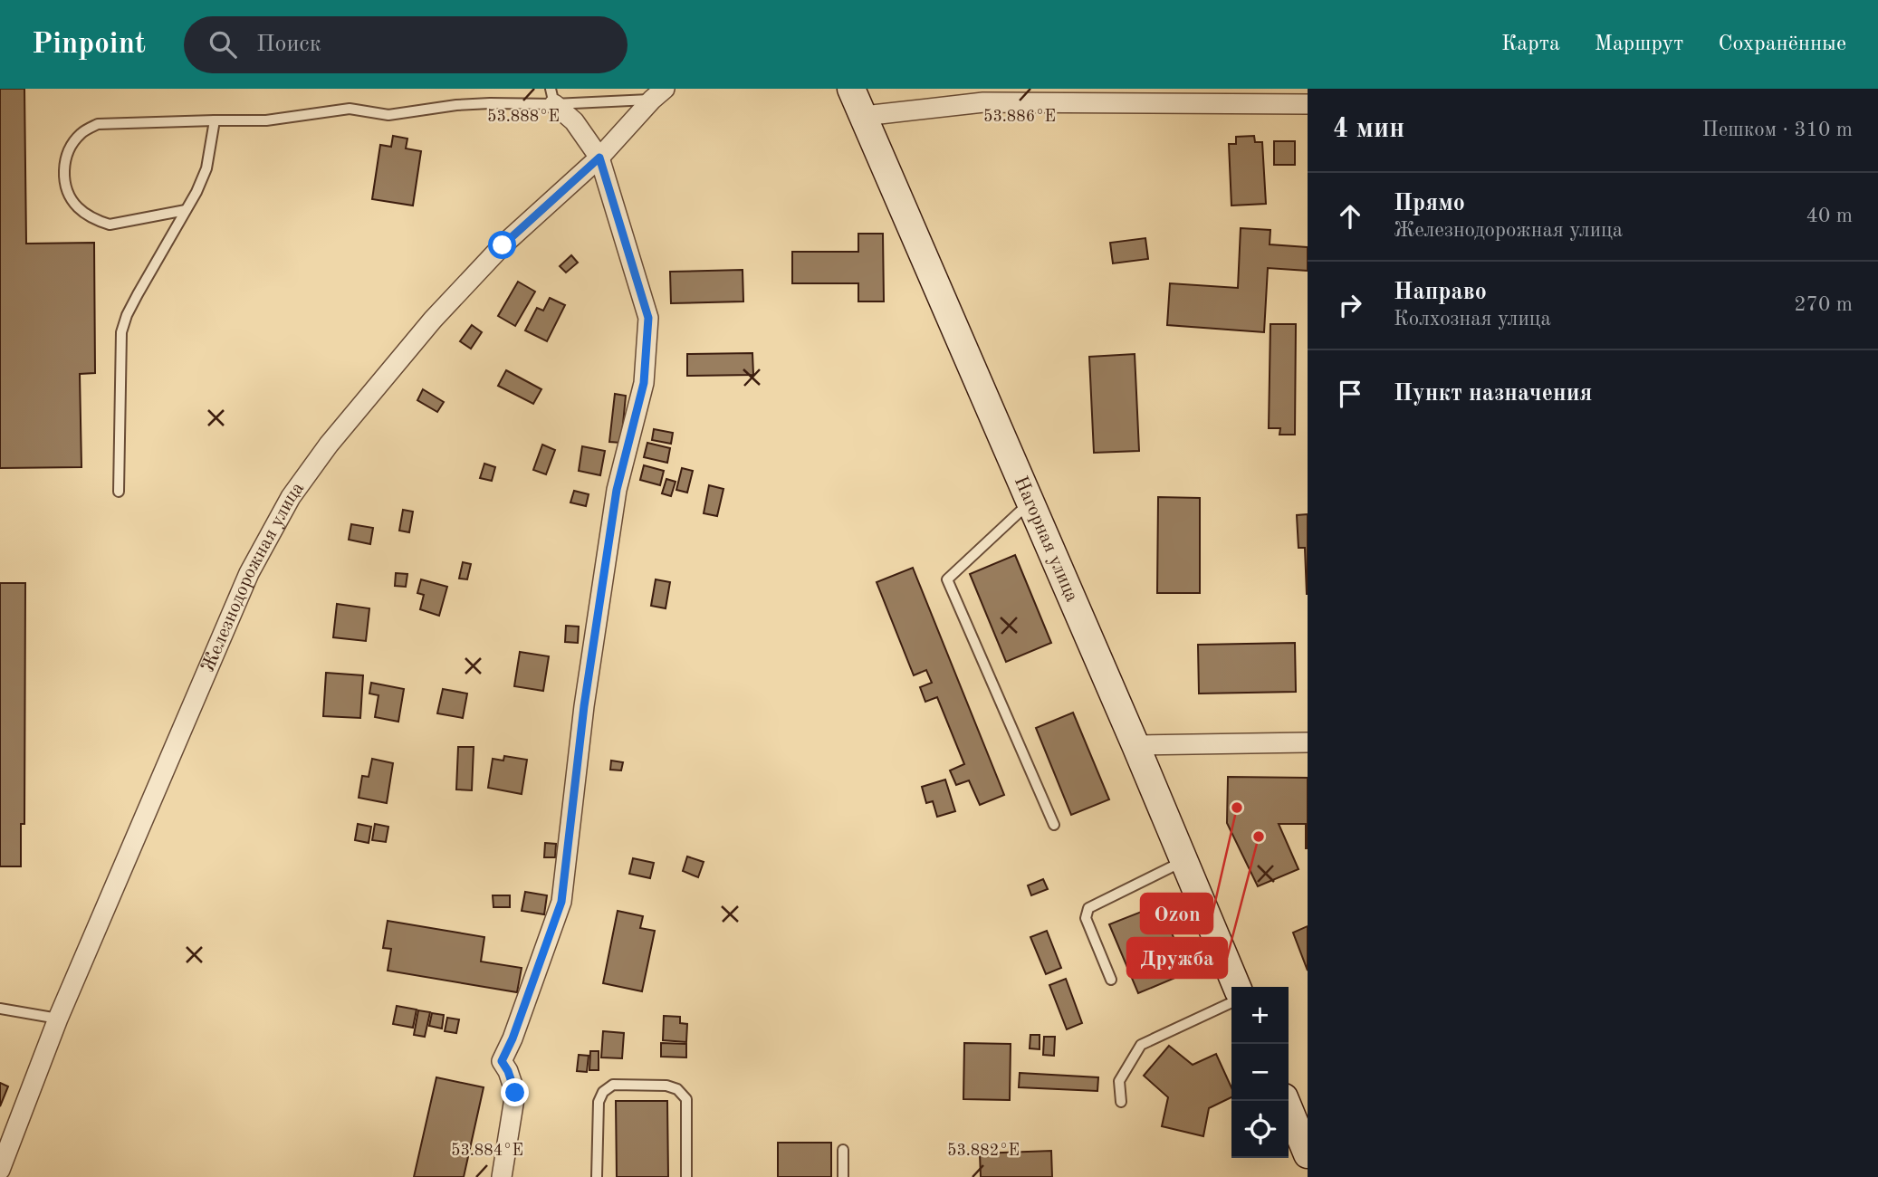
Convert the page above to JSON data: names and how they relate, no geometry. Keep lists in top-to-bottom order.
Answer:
{
  "streets": {
    "main road": ["Нагорная улица"],
    "street": ["Железнодорожная улица"]
  },
  "places": ["Ozon", "Дружба"],
  "page": {
    "header": "Pinpoint",
    "search": "Поиск",
    "nav": ["Карта", "Маршрут", "Сохранённые"],
    "heading": ["4 мин", "Пешком · 310 m"],
    "list": [
      ["Прямо", "Железнодорожная улица", "40 m"],
      ["Направо", "Колхозная улица", "270 m"],
      "Пункт назначения"
    ],
    "map_buttons": ["+", "−"]
  },
  "coordinates": [
    "53.888°E",
    "53.886°E",
    "53.884°E",
    "53.882°E"
  ]
}
